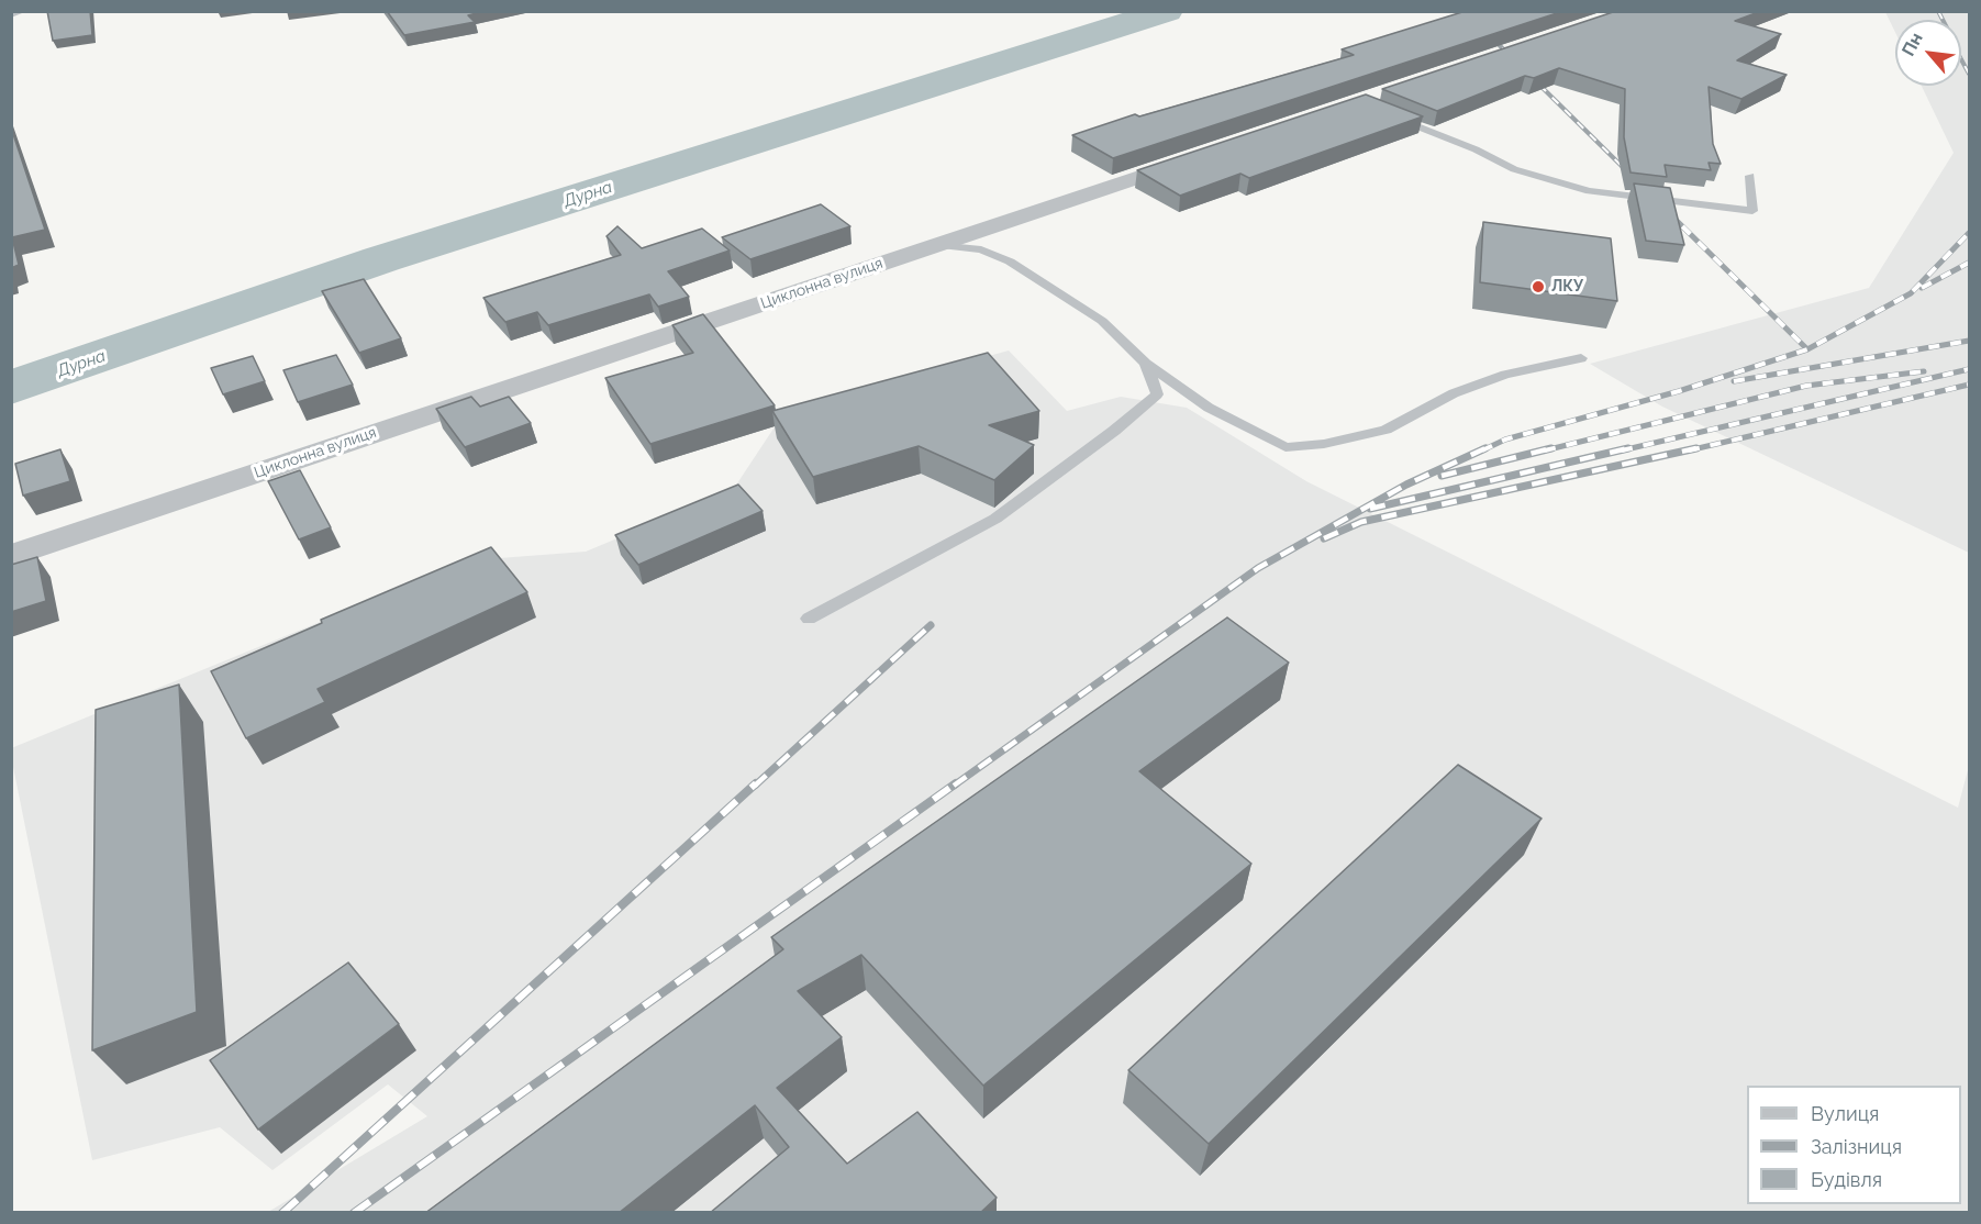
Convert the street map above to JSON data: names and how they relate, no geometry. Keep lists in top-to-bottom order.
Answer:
{
  "streets": {
    "street": ["Циклонна вулиця"]
  },
  "water": ["Дурна"],
  "places": ["ЛКУ"],
  "legend": ["Вулиця", "Залізниця", "Будівля"],
  "north": "top left"
}
